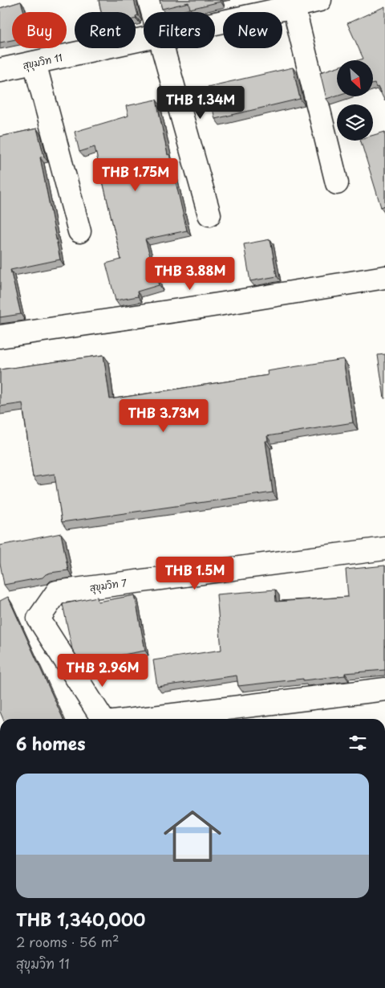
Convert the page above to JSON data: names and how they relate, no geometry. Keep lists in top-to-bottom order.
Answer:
{
  "streets": {
    "street": ["สุขุมวิท 11", "สุขุมวิท 7"]
  },
  "north": "bottom right",
  "page": {
    "chip": [
      "Buy",
      "Rent",
      "Filters",
      "New"
    ],
    "price": [
      "THB 1.34M",
      "THB 1.75M",
      "THB 3.88M",
      "THB 3.73M",
      "THB 1.5M",
      "THB 2.96M"
    ],
    "heading": "6 homes",
    "list": [
      {
        "name": "THB 1,340,000",
        "note": "2 rooms · 56 m² · สุขุมวิท 11"
      }
    ]
  }
}
